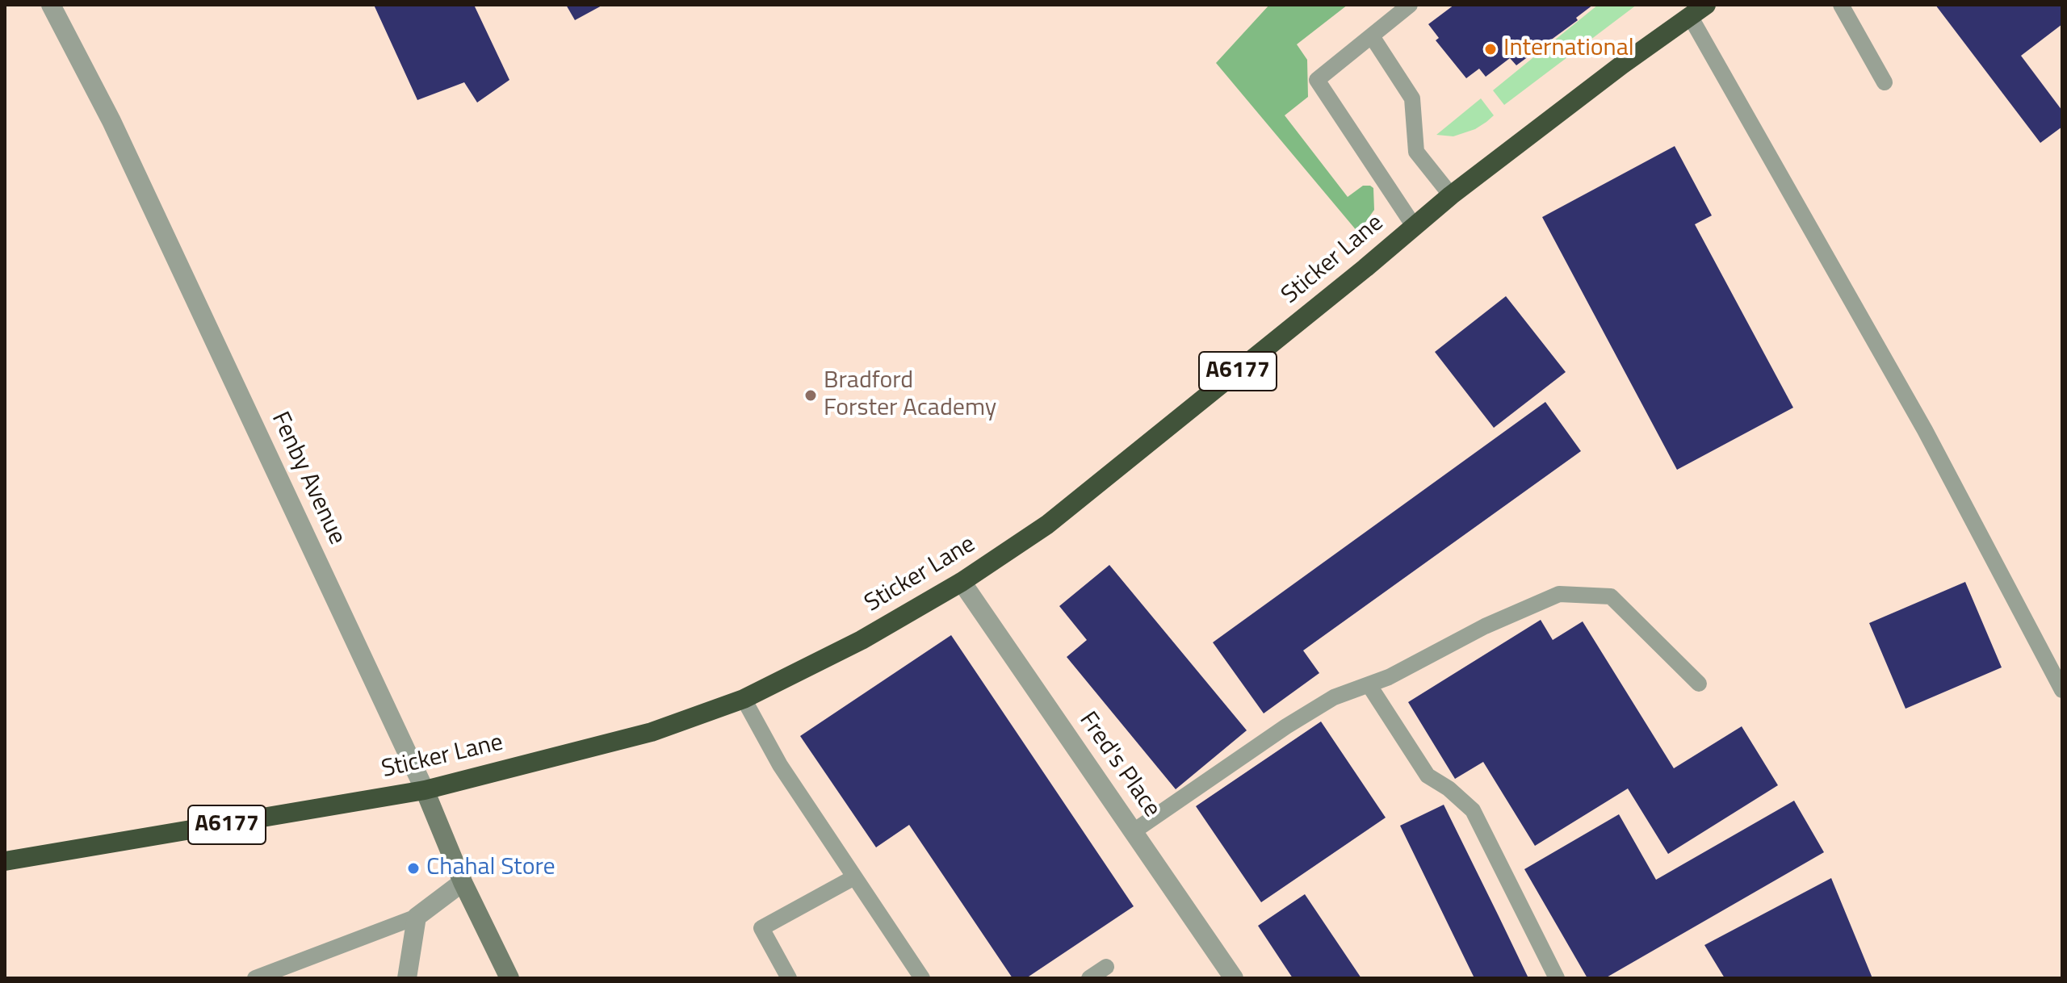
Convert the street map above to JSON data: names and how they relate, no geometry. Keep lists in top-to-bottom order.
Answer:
{
  "streets": {
    "highway": ["Sticker Lane", "A6177"],
    "street": ["Fenby Avenue", "Fred's Place"]
  },
  "crossings": [
    ["Sticker Lane", "Fenby Avenue"],
    ["Sticker Lane", "Fred's Place"]
  ],
  "places": ["International", "Bradford Forster Academy", "Chahal Store"]
}
